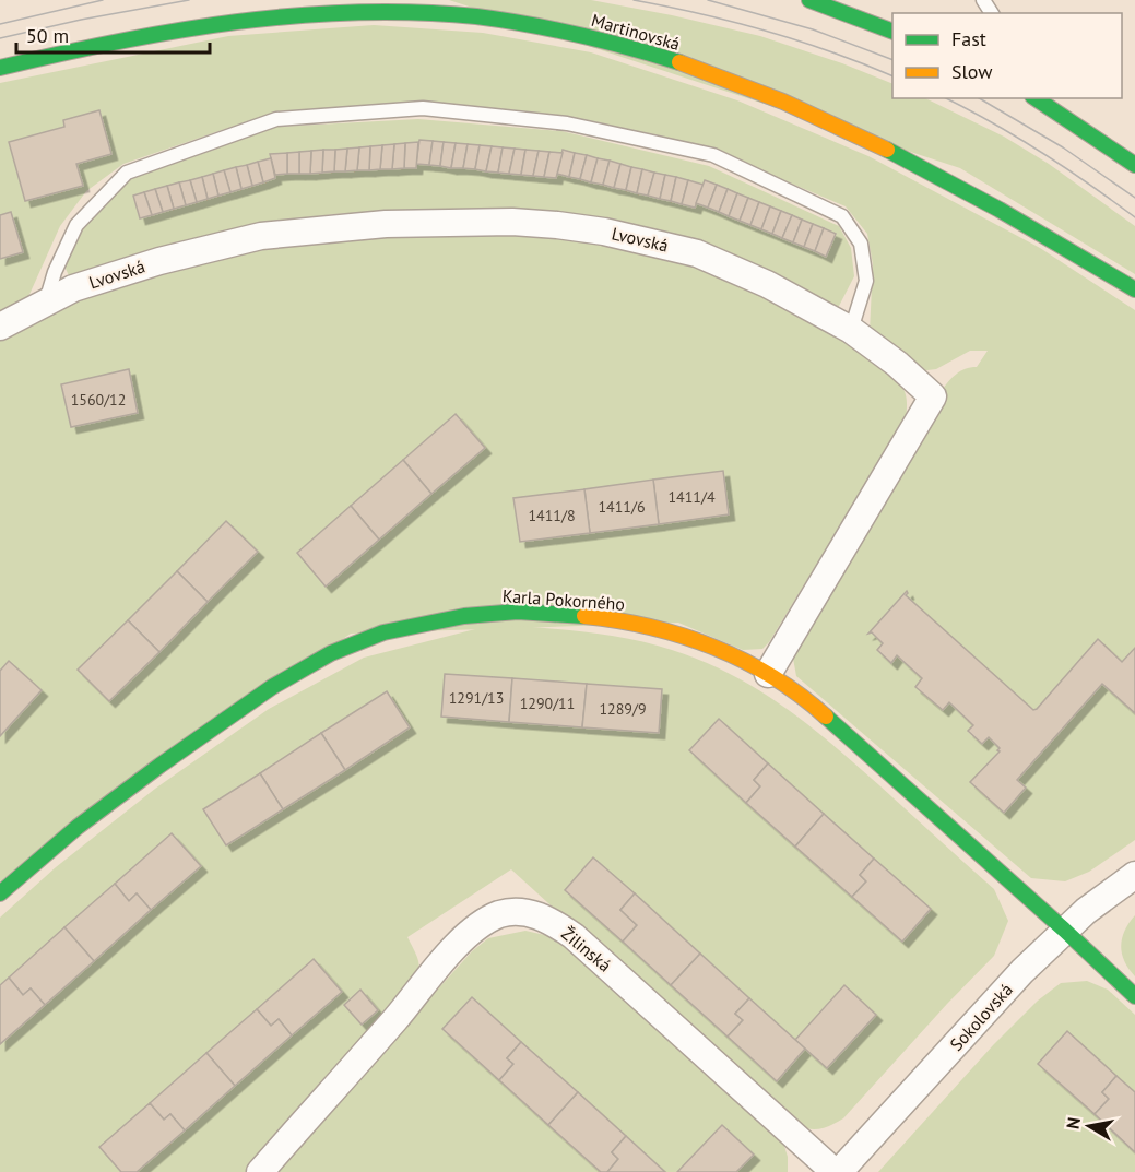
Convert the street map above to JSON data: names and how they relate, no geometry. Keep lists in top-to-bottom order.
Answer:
{
  "streets": {
    "street": [
      "Martinovská",
      "Lvovská",
      "Karla Pokorného",
      "Žilinská",
      "Sokolovská"
    ]
  },
  "crossings": [
    ["Lvovská", "Karla Pokorného"],
    ["Karla Pokorného", "Sokolovská"],
    ["Žilinská", "Sokolovská"]
  ],
  "house_numbers": [
    "1560/12",
    "1411/4",
    "1411/6",
    "1411/8",
    "1291/13",
    "1290/11",
    "1289/9"
  ],
  "legend": ["Fast", "Slow"],
  "scale_bar": "50 m",
  "north": "left"
}
